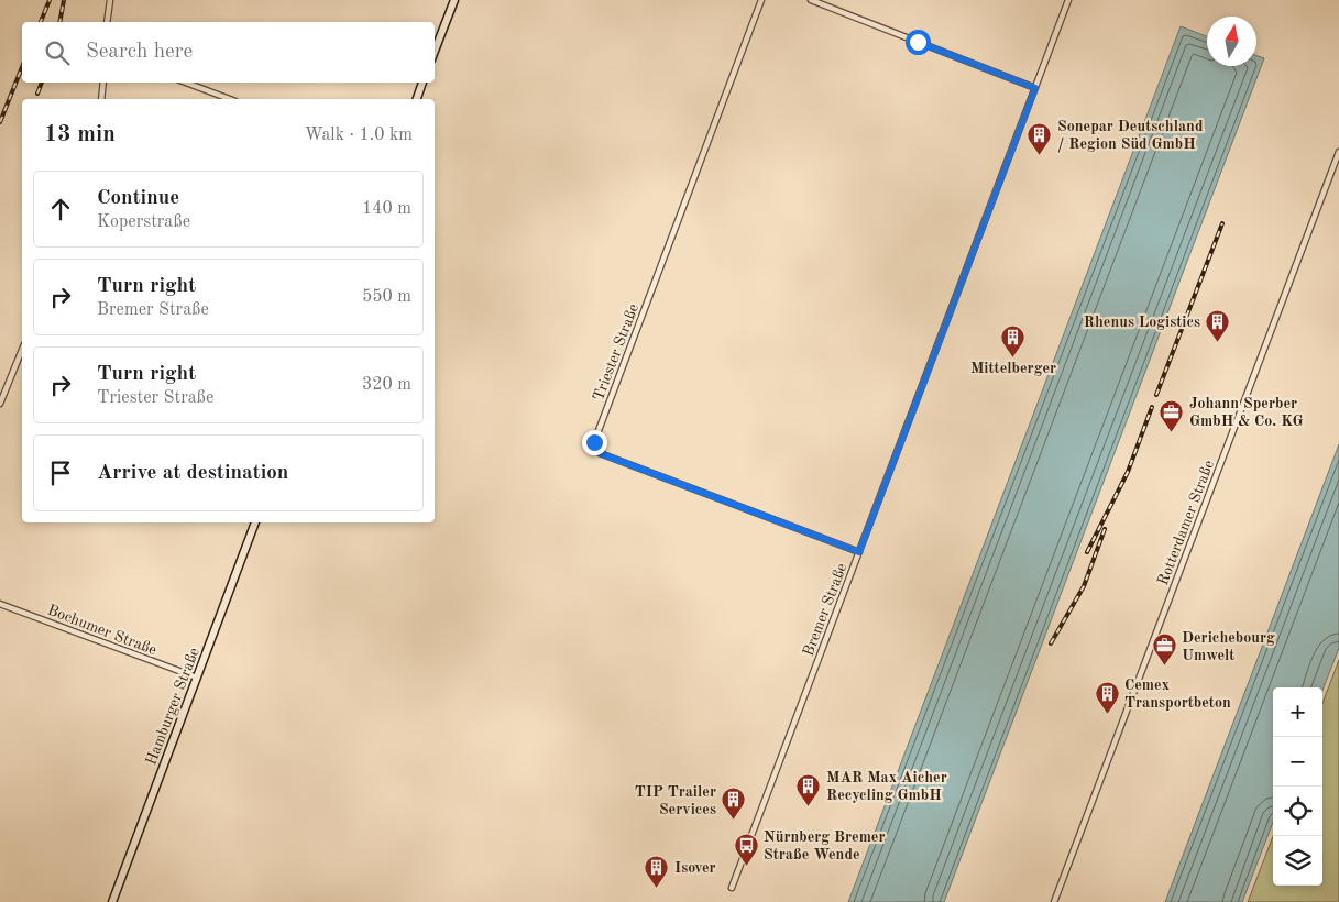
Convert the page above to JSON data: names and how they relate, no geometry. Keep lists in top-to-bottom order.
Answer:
{
  "streets": {
    "street": [
      "Triester Straße",
      "Rotterdamer Straße",
      "Bremer Straße",
      "Bochumer Straße",
      "Hamburger Straße"
    ]
  },
  "crossings": [
    ["Triester Straße", "Bremer Straße"],
    ["Bochumer Straße", "Hamburger Straße"]
  ],
  "places": {
    "building": [
      "Sonepar Deutschland / Region Süd GmbH",
      "Rhenus Logistics",
      "Mittelberger",
      "Cemex Transportbeton",
      "MAR Max Aicher Recycling GmbH",
      "TIP Trailer Services",
      "Isover"
    ],
    "office": ["Johann Sperber GmbH & Co. KG", "Derichebourg Umwelt"],
    "bus stop": ["Nürnberg Bremer Straße Wende"]
  },
  "north": "top",
  "page": {
    "search": "Search here",
    "heading": ["13 min", "Walk · 1.0 km"],
    "list": [
      ["Continue", "Koperstraße", "140 m"],
      ["Turn right", "Bremer Straße", "550 m"],
      ["Turn right", "Triester Straße", "320 m"],
      "Arrive at destination"
    ],
    "map_buttons": ["+", "−"]
  }
}
